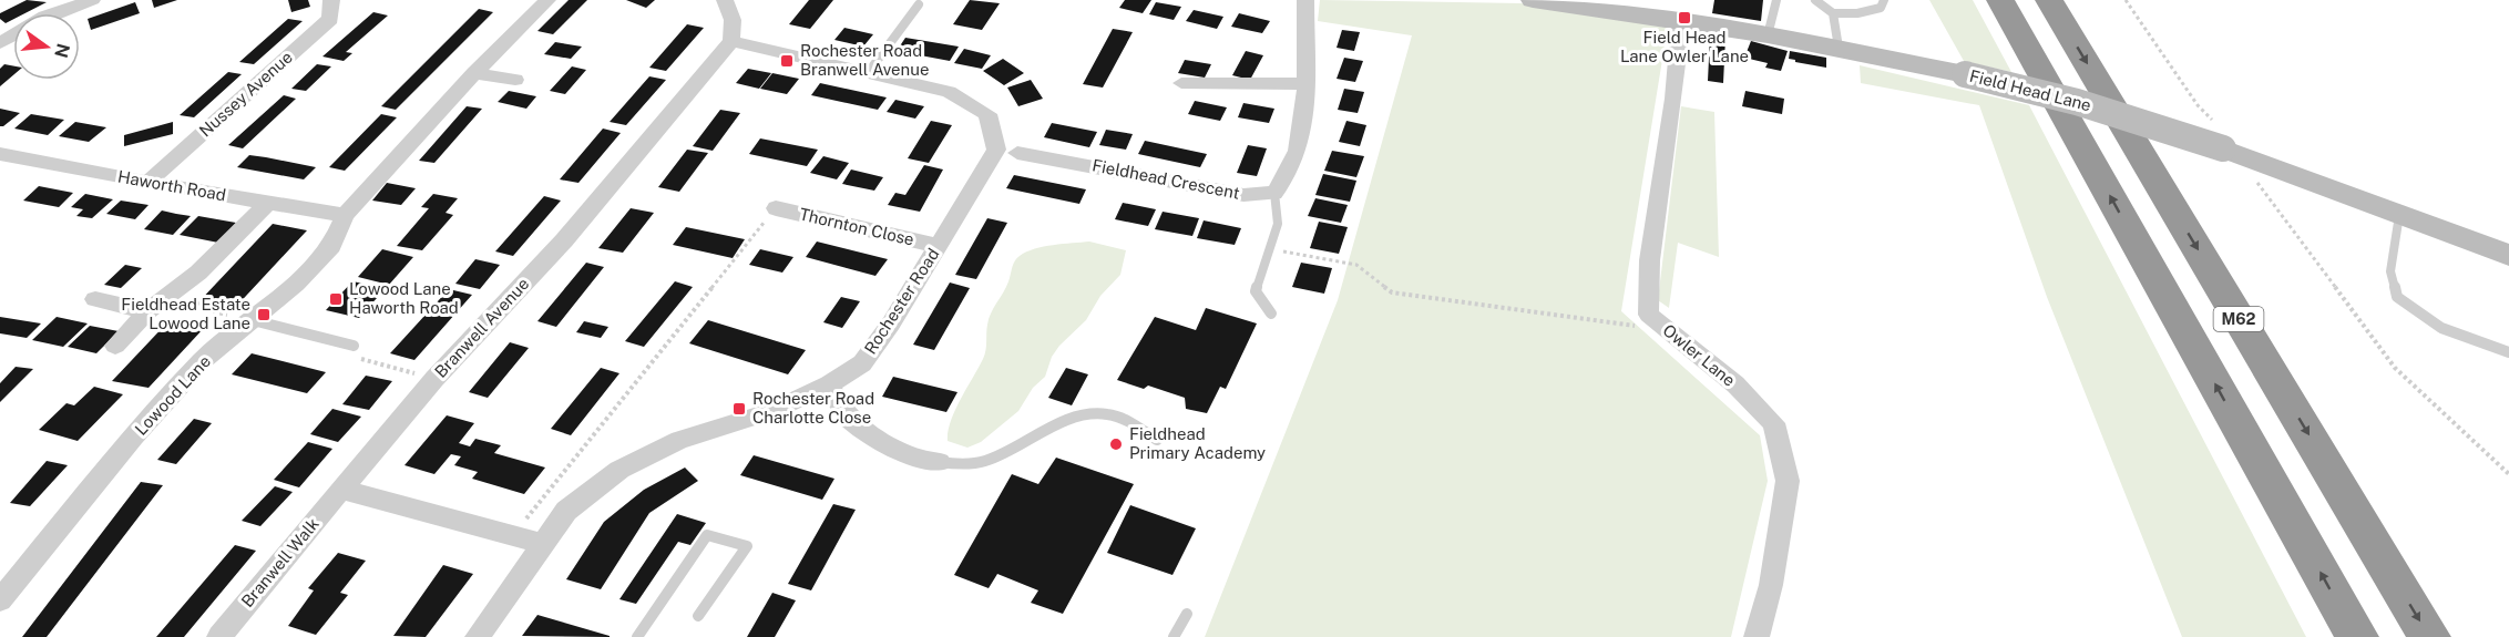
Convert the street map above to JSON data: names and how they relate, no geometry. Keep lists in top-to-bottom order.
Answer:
{
  "streets": {
    "highway": ["M62"],
    "main road": ["Field Head Lane"],
    "street": [
      "Nussey Avenue",
      "Fieldhead Crescent",
      "Haworth Road",
      "Thornton Close",
      "Rochester Road",
      "Branwell Avenue",
      "Owler Lane",
      "Lowood Lane",
      "Branwell Walk"
    ]
  },
  "crossings": [
    ["Field Head Lane", "Owler Lane"],
    ["Nussey Avenue", "Haworth Road"],
    ["Haworth Road", "Lowood Lane"],
    ["Thornton Close", "Rochester Road"],
    ["Rochester Road", "Branwell Avenue"],
    ["Branwell Avenue", "Branwell Walk"]
  ],
  "places": {
    "transit": [
      "Field Head Lane Owler Lane",
      "Rochester Road Branwell Avenue",
      "Lowood Lane Haworth Road",
      "Fieldhead Estate Lowood Lane",
      "Rochester Road Charlotte Close"
    ],
    "other": ["Fieldhead Primary Academy"]
  },
  "north": "right"
}
